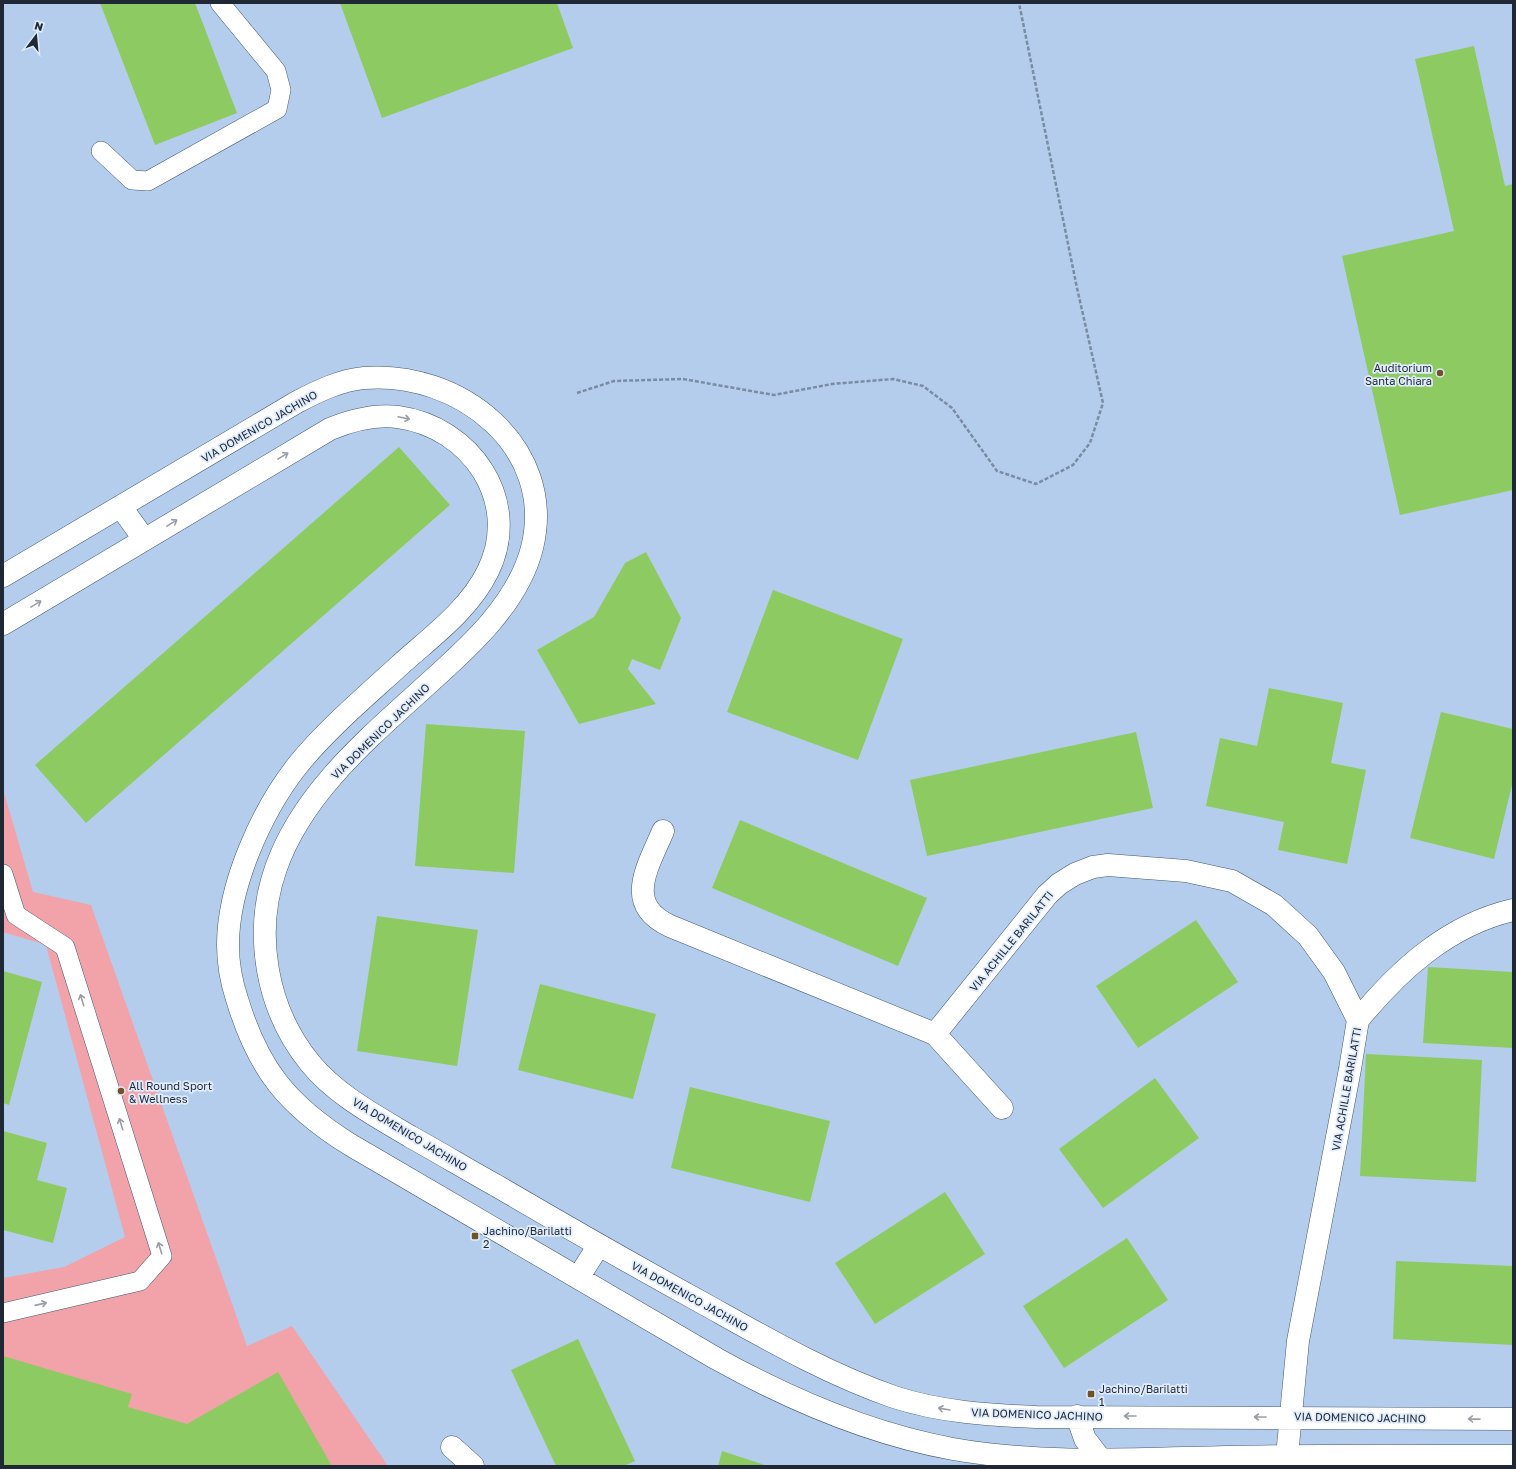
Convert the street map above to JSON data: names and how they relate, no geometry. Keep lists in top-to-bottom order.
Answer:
{
  "streets": {
    "street": ["VIA DOMENICO JACHINO", "VIA ACHILLE BARILATTI"]
  },
  "crossings": [
    ["VIA DOMENICO JACHINO", "VIA ACHILLE BARILATTI"]
  ],
  "places": {
    "other": ["Auditorium Santa Chiara", "All Round Sport & Wellness"],
    "transit": ["Jachino/Barilatti 2", "Jachino/Barilatti 1"]
  },
  "north": "top"
}
